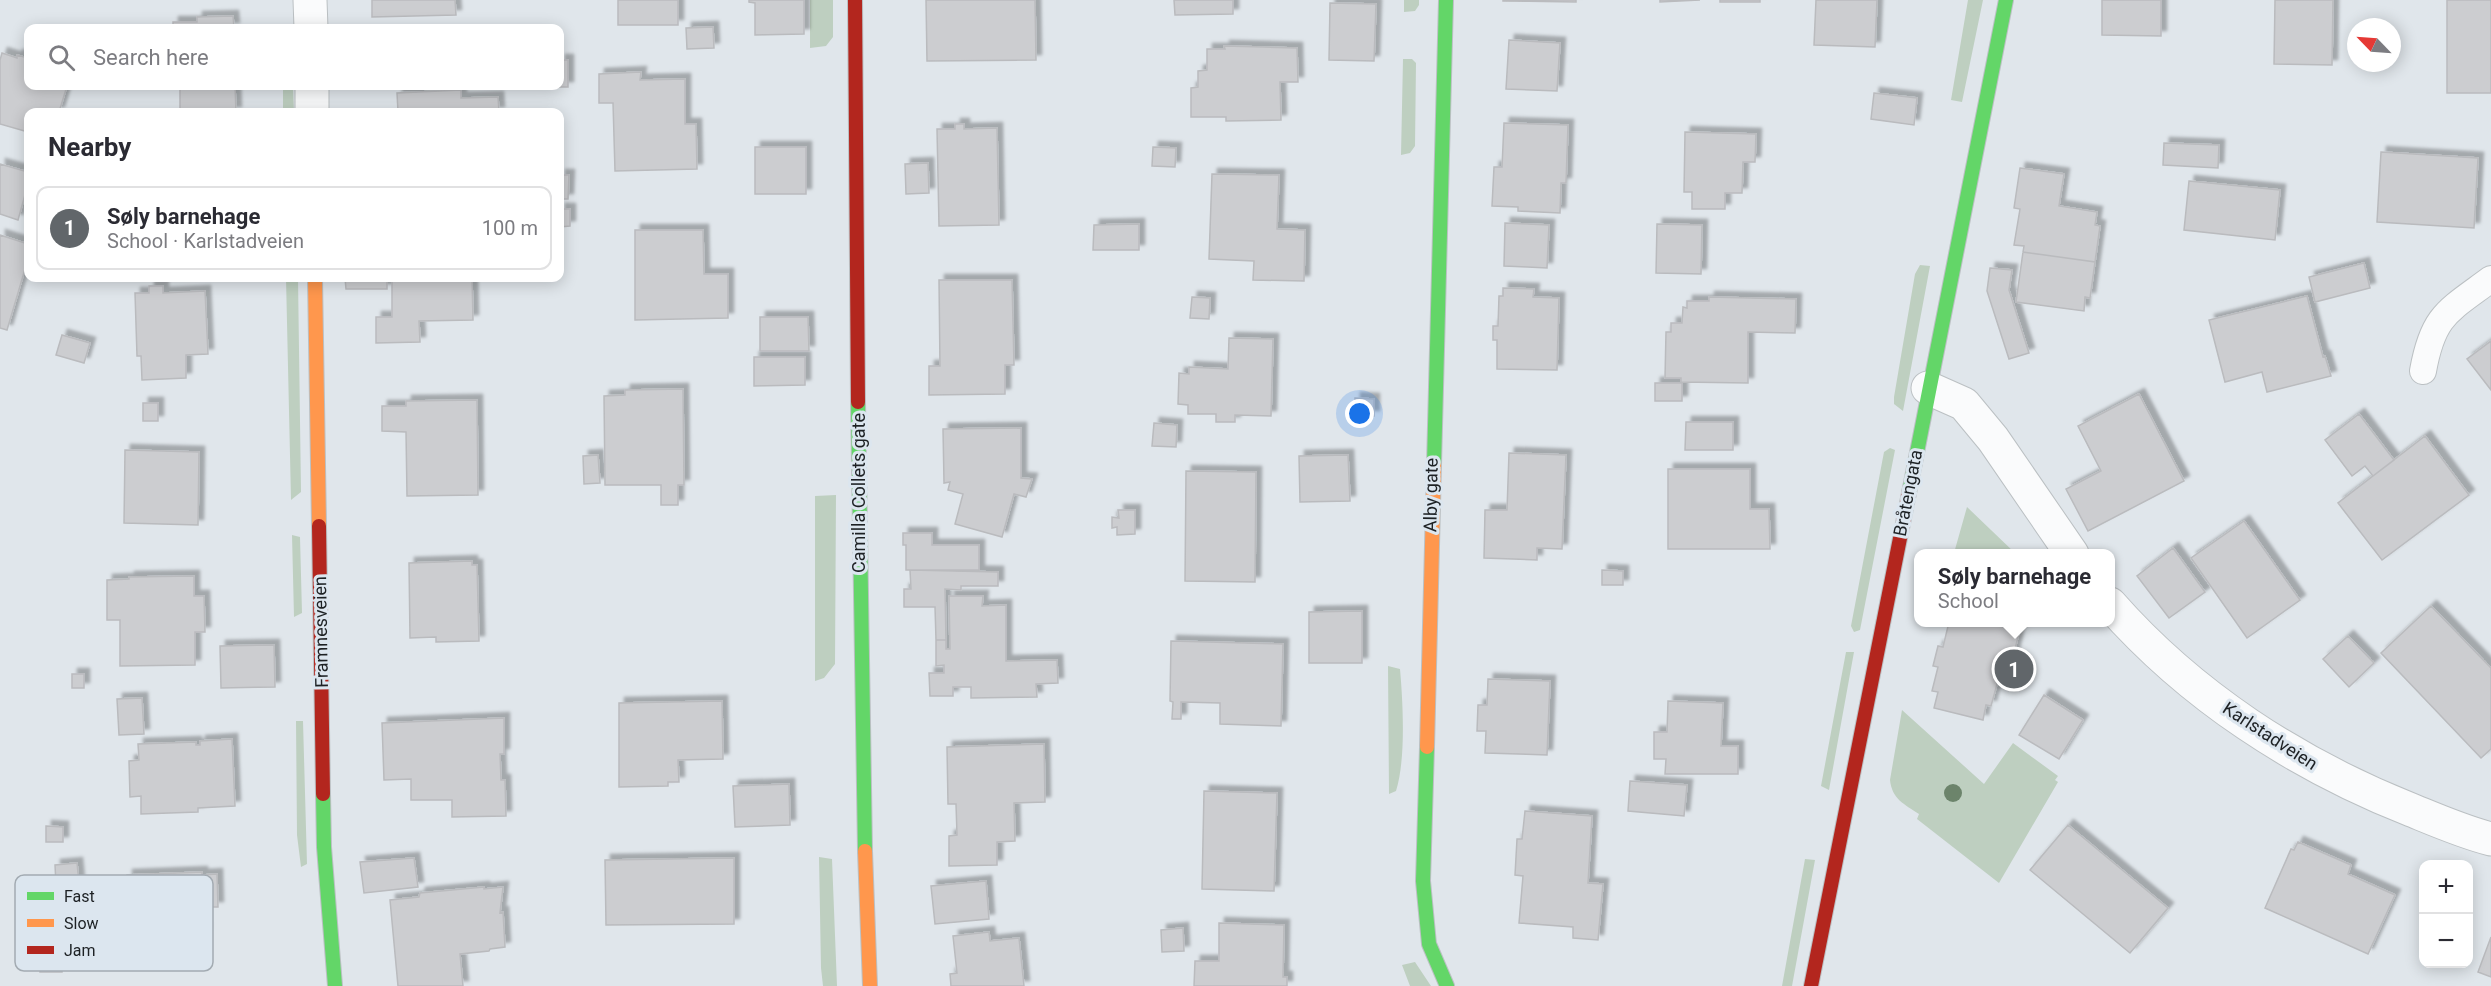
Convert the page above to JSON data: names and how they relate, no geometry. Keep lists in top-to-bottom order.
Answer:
{
  "streets": {
    "street": [
      "Camilla Collets gate",
      "Bråtengata",
      "Alby gate",
      "Framnesveien",
      "Karlstadveien"
    ]
  },
  "legend": ["Fast", "Slow", "Jam"],
  "north": "top left",
  "page": {
    "search": "Search here",
    "heading": "Nearby",
    "list": [
      {
        "mark": "1",
        "name": "Søly barnehage",
        "note": "School · Karlstadveien",
        "value": "100 m"
      }
    ],
    "popup": ["Søly barnehage", "School"],
    "pins": "1",
    "map_buttons": ["+", "−"]
  }
}
